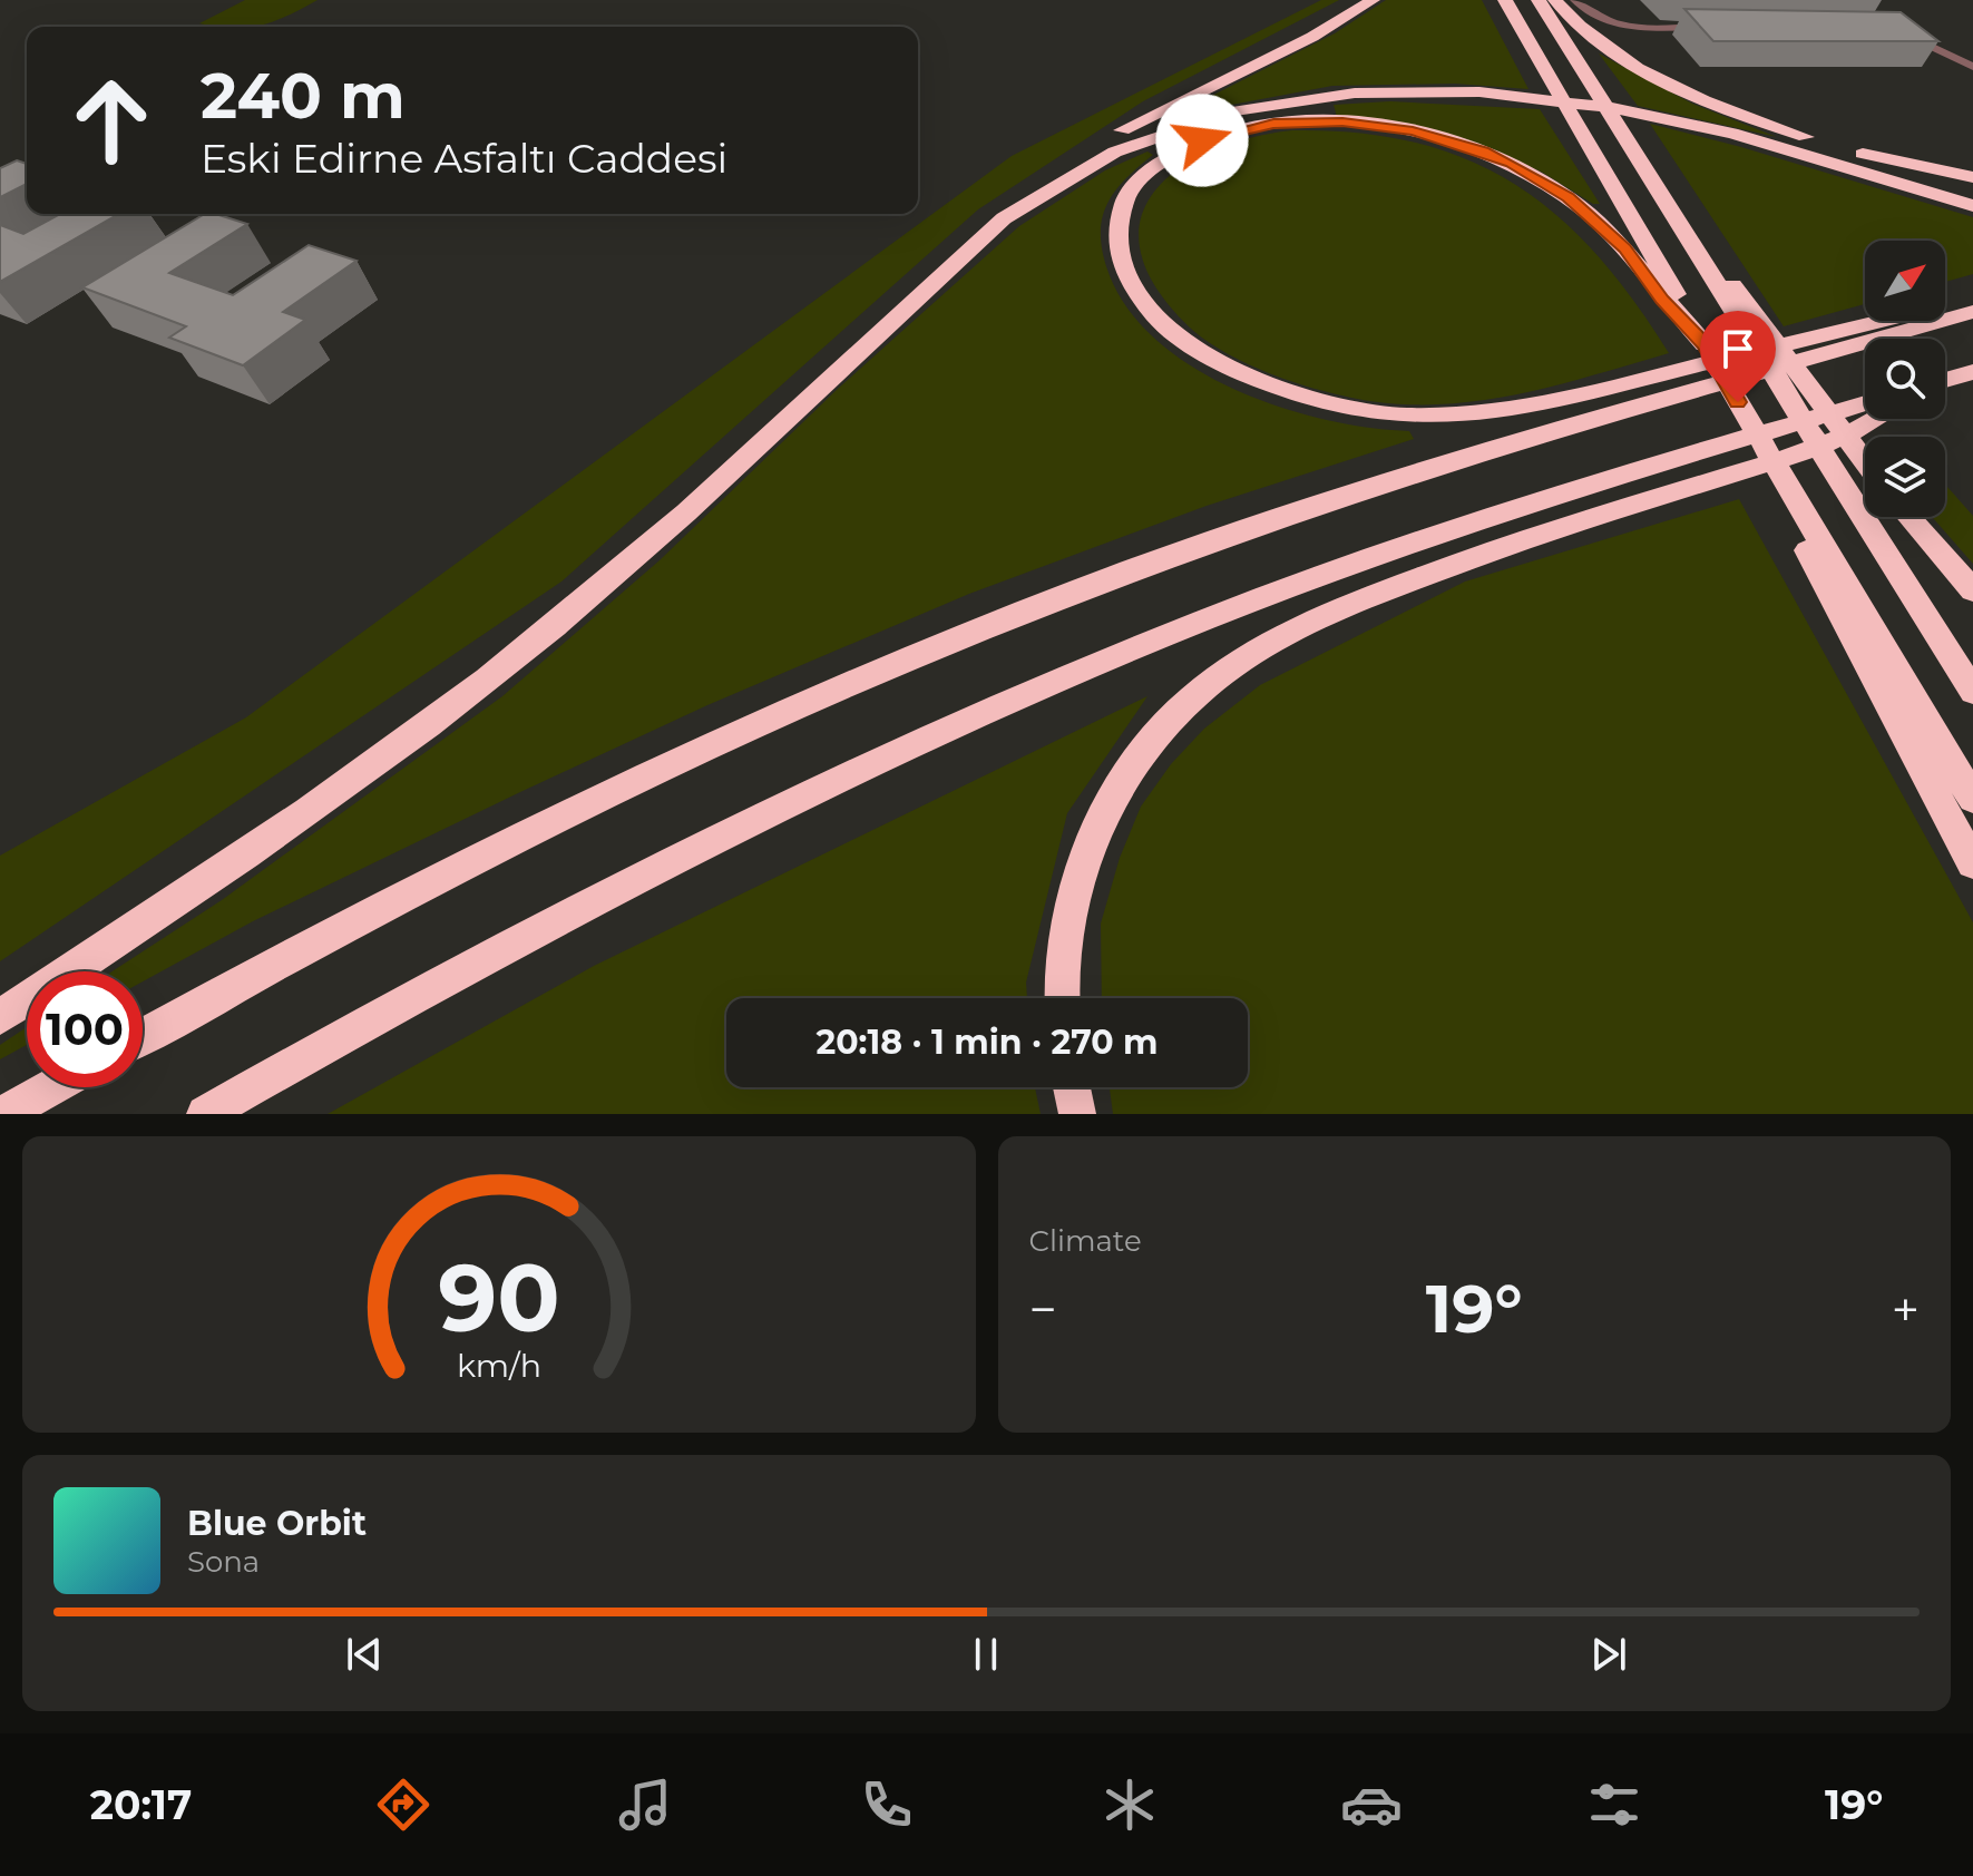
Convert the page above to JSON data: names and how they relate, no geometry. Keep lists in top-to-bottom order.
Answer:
{
  "north": "top right",
  "page": {
    "turn": ["240 m", "Eski Edirne Asfaltı Caddesi"],
    "limit": "100",
    "trip": "20:18 · 1 min · 270 m",
    "tile": "Climate",
    "heat": ["−", "19°", "+"],
    "song": ["Blue Orbit", "Sona"],
    "tabs": ["20:17", "19°"],
    "gauge": ["90", "km/h"]
  }
}
